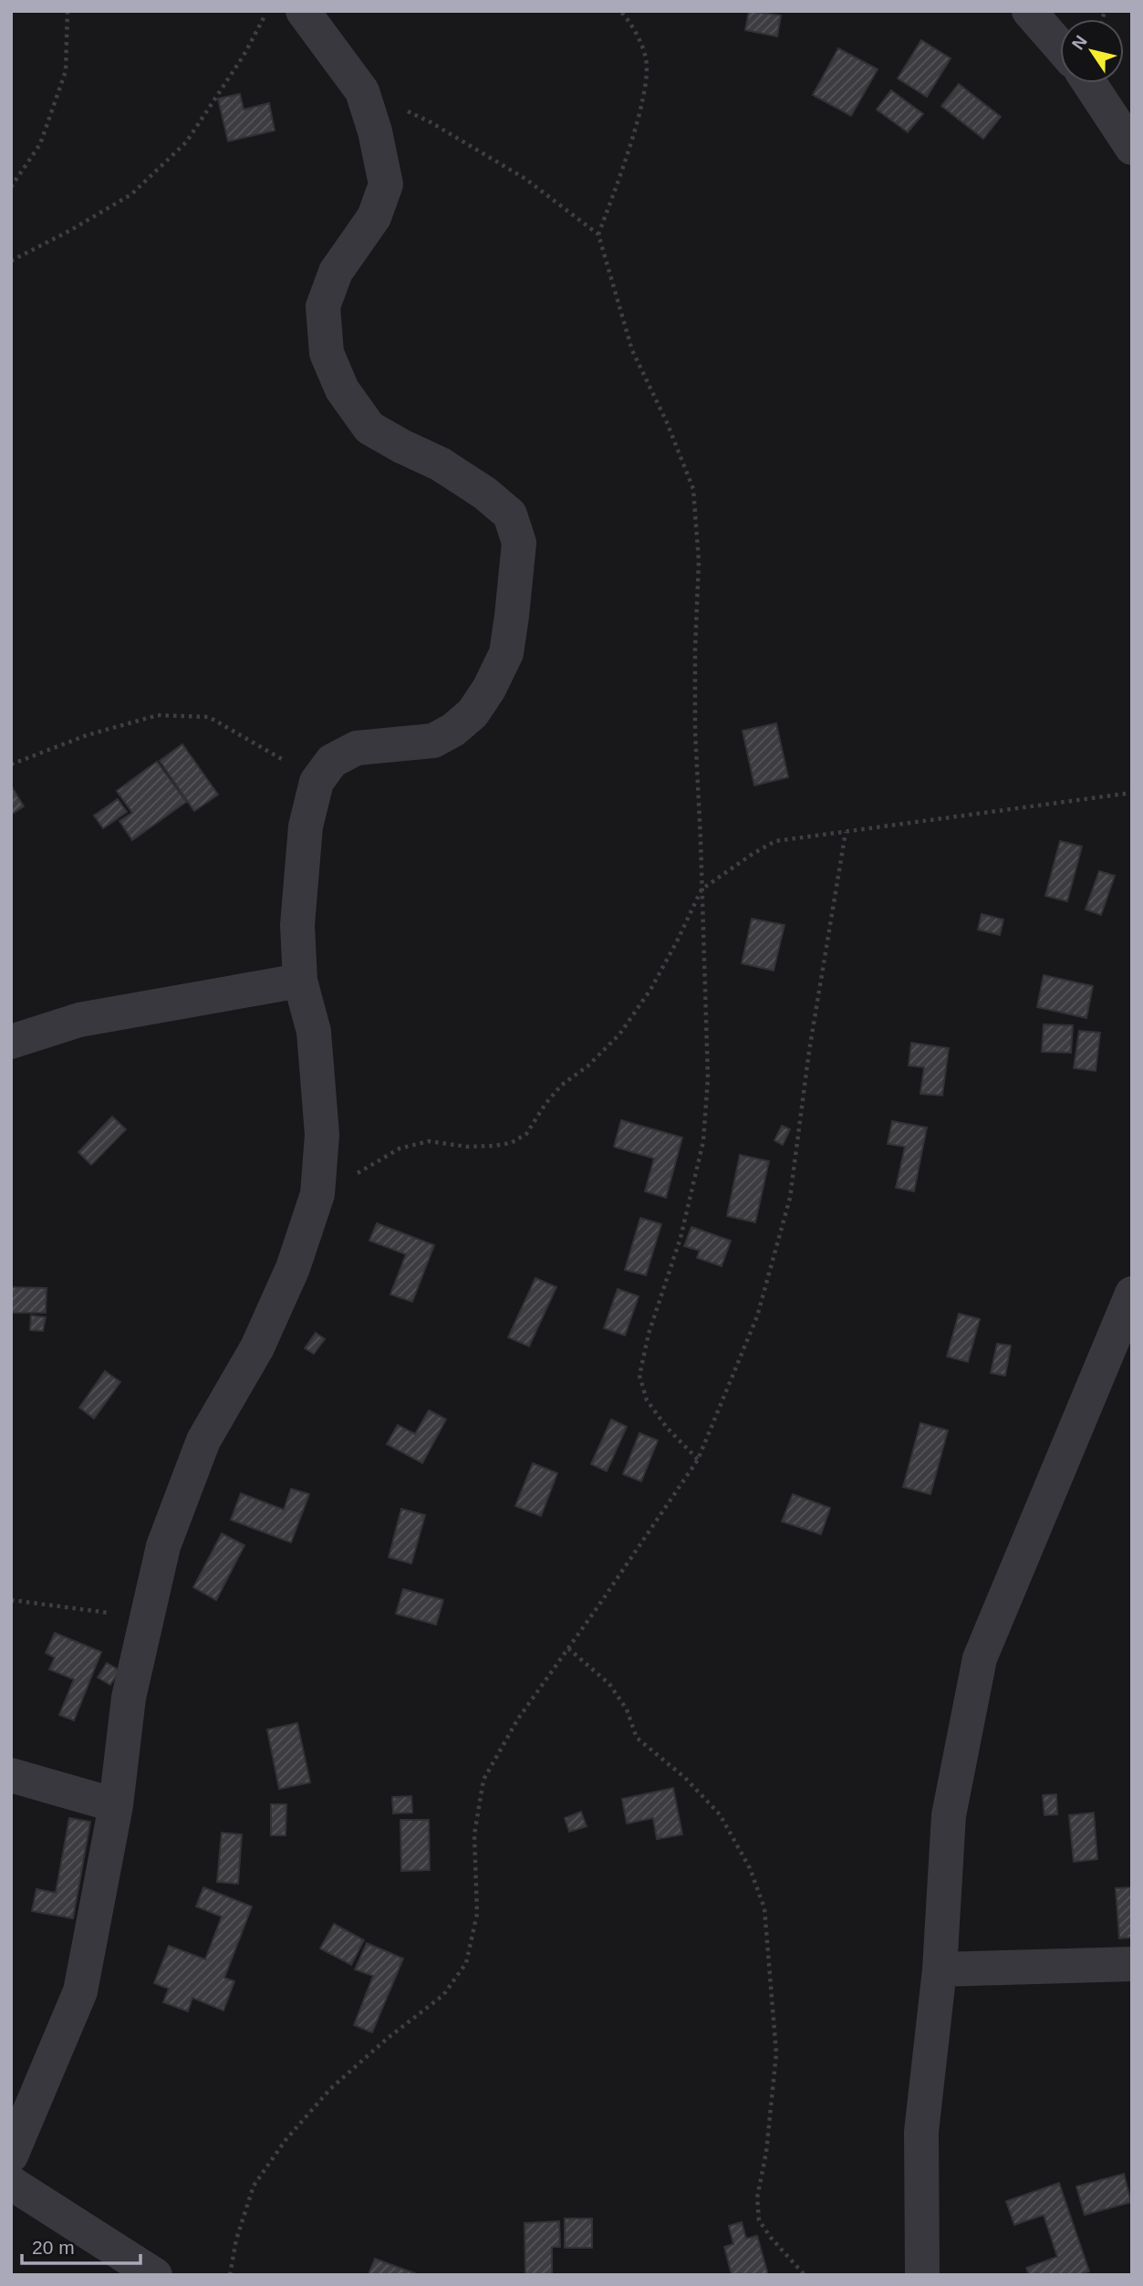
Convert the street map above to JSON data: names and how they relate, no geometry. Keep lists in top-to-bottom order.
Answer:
{
  "scale_bar": "20 m",
  "north": "top left"
}
